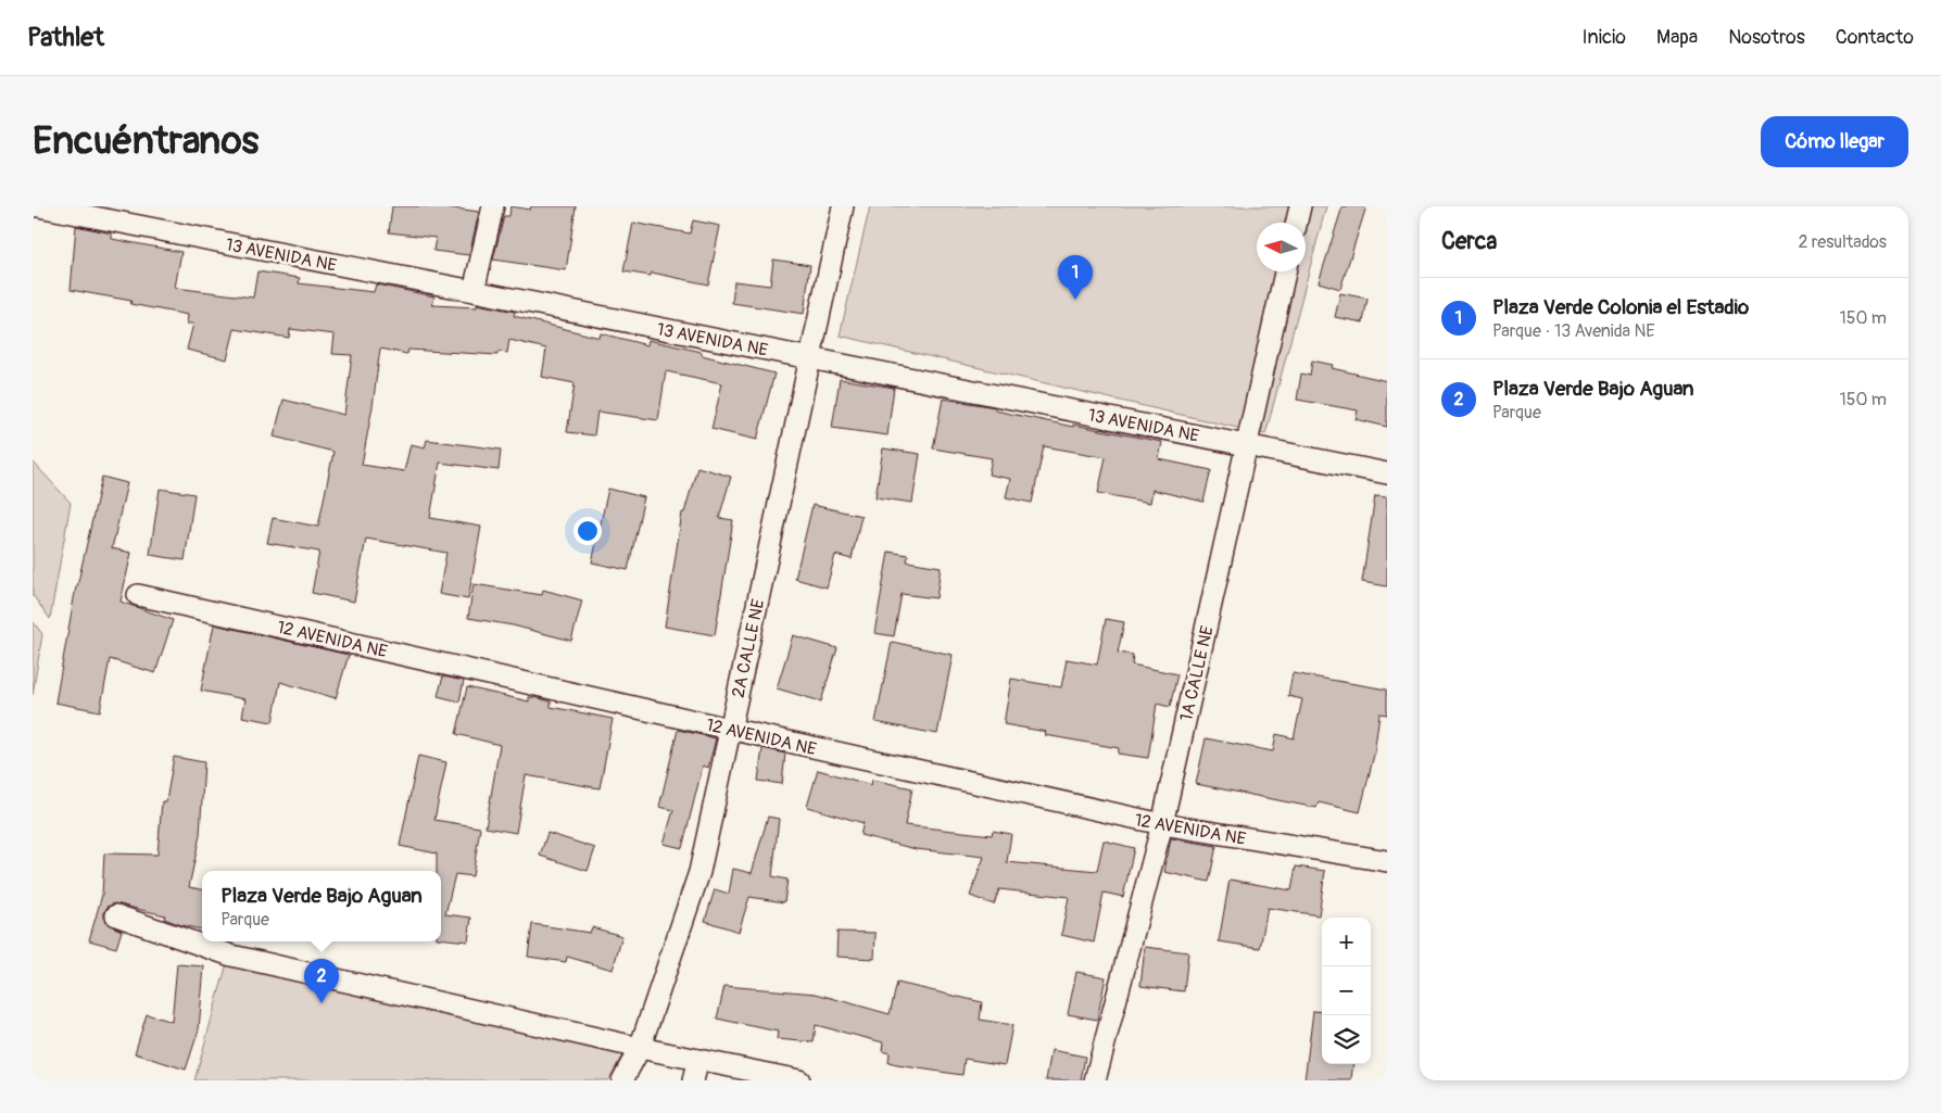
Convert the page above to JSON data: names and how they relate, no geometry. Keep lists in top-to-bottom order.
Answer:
{
  "streets": {
    "street": [
      "13 AVENIDA NE",
      "12 AVENIDA NE",
      "2A CALLE NE",
      "1A CALLE NE"
    ]
  },
  "crossings": [
    ["13 AVENIDA NE", "2A CALLE NE"],
    ["13 AVENIDA NE", "1A CALLE NE"],
    ["12 AVENIDA NE", "2A CALLE NE"],
    ["12 AVENIDA NE", "1A CALLE NE"]
  ],
  "north": "left",
  "page": {
    "header": "Pathlet",
    "nav": [
      "Inicio",
      "Mapa",
      "Nosotros",
      "Contacto"
    ],
    "buttons": "Cómo llegar",
    "title": "Encuéntranos",
    "heading": ["Cerca", "2 resultados"],
    "pins": ["1", "2"],
    "list": [
      {
        "mark": "1",
        "name": "Plaza Verde Colonia el Estadio",
        "note": "Parque · 13 Avenida NE",
        "value": "150 m"
      },
      {
        "mark": "2",
        "name": "Plaza Verde Bajo Aguan",
        "note": "Parque",
        "value": "150 m"
      }
    ],
    "popup": ["Plaza Verde Bajo Aguan", "Parque"],
    "map_buttons": ["+", "−"]
  }
}
